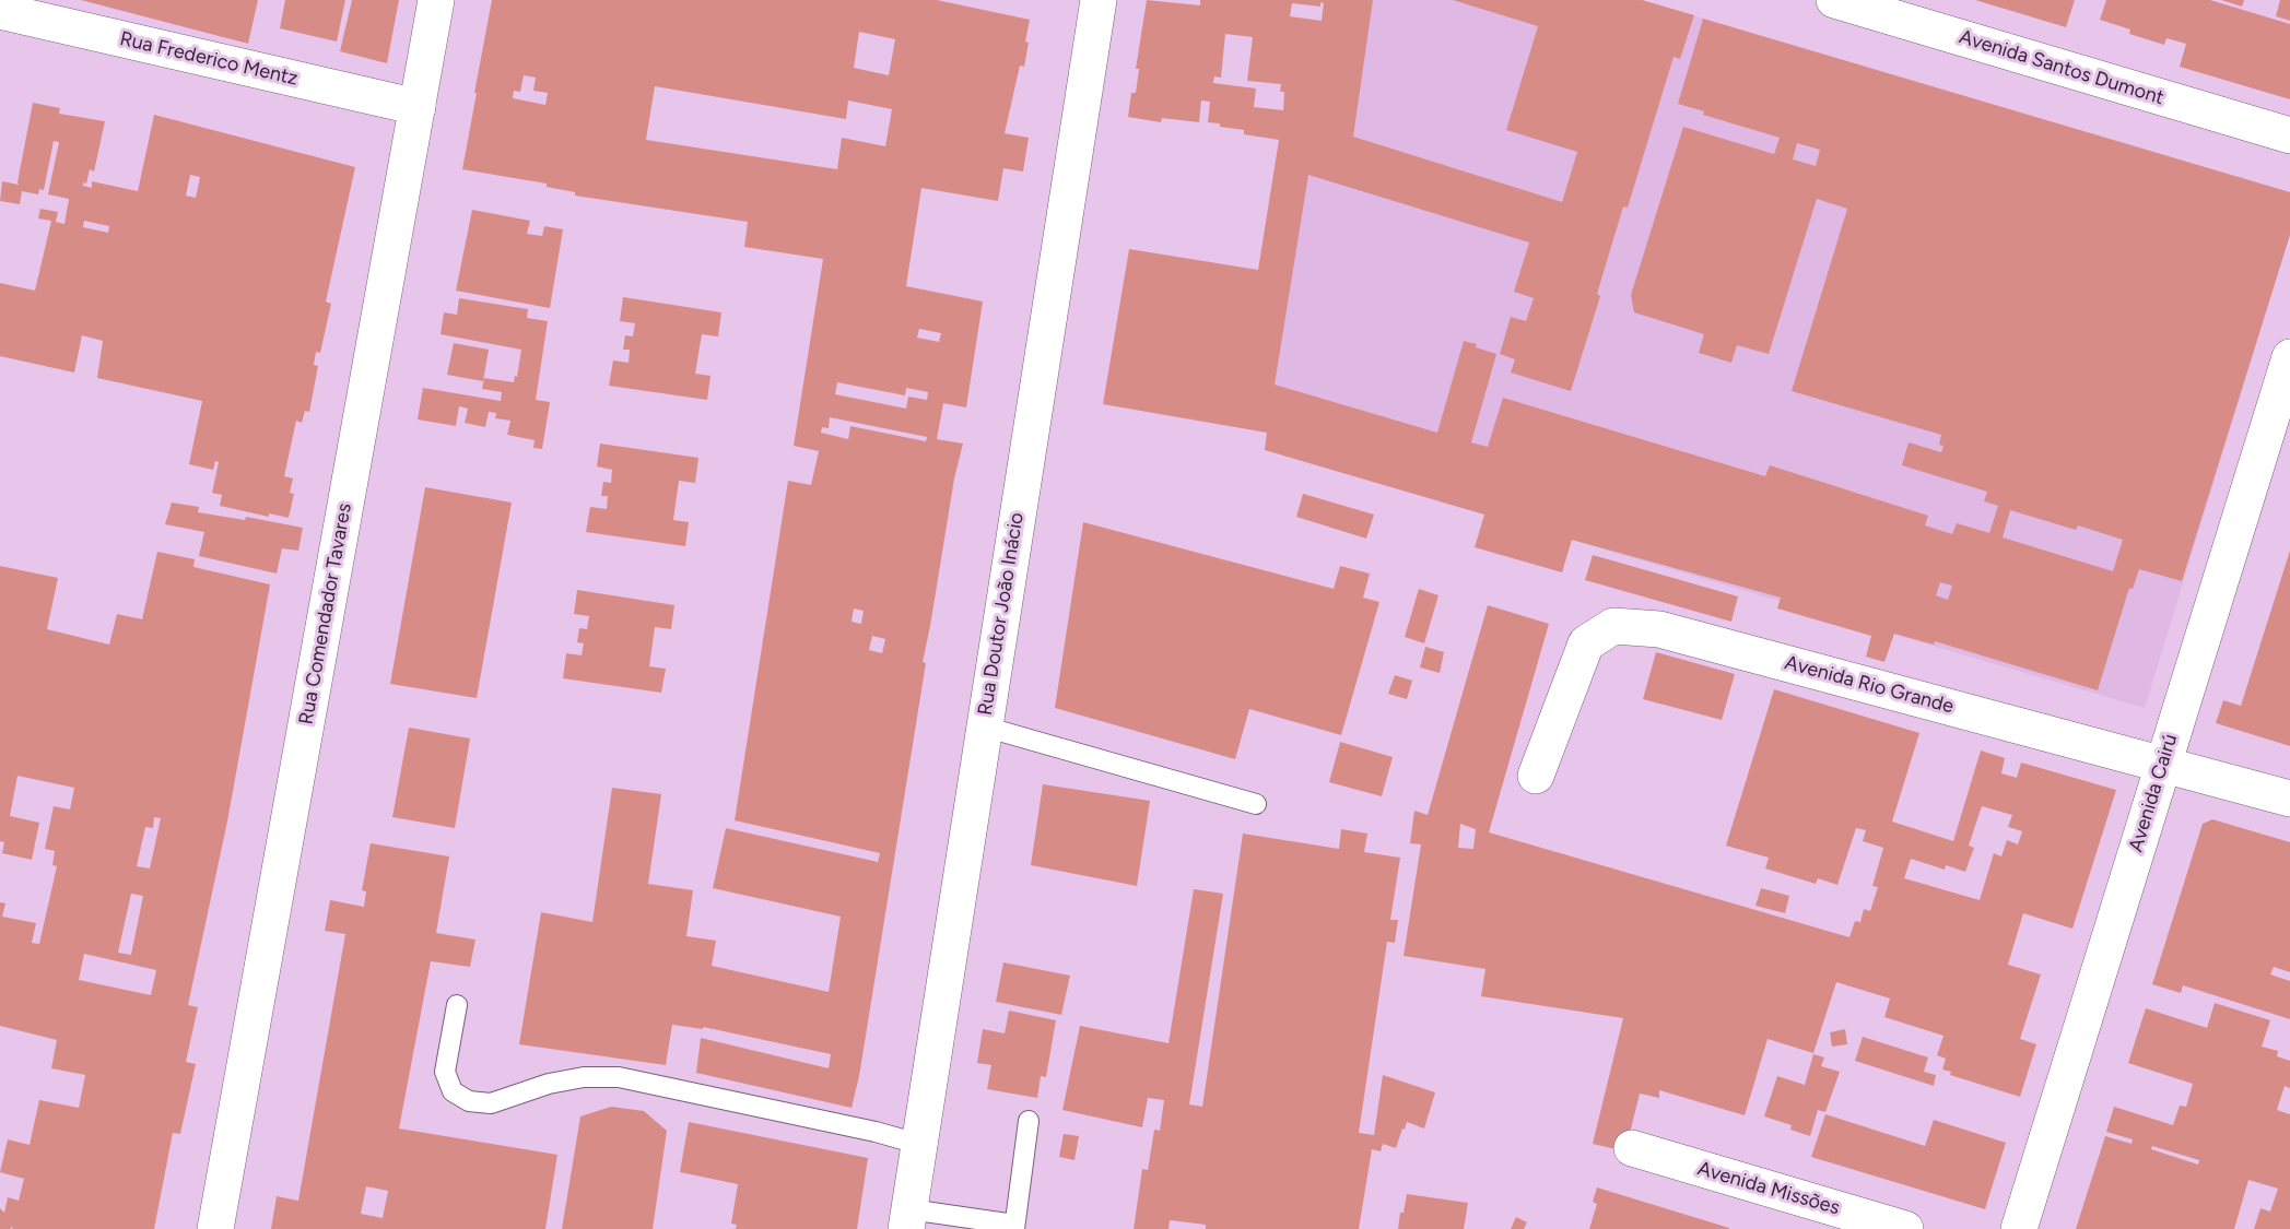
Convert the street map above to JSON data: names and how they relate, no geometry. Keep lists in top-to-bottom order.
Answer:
{
  "streets": {
    "street": [
      "Rua Frederico Mentz",
      "Avenida Santos Dumont",
      "Rua Comendador Tavares",
      "Rua Doutor João Inácio",
      "Avenida Rio Grande",
      "Avenida Cairú",
      "Avenida Missões"
    ]
  },
  "crossings": [
    ["Rua Frederico Mentz", "Rua Comendador Tavares"],
    ["Avenida Rio Grande", "Avenida Cairú"]
  ]
}
